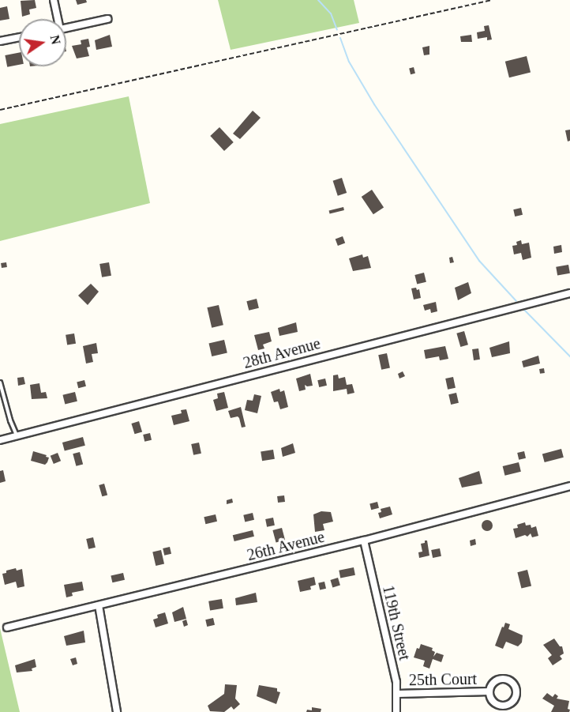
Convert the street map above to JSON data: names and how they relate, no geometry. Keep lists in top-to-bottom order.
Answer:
{
  "streets": {
    "street": [
      "28th Avenue",
      "26th Avenue",
      "119th Street",
      "25th Court"
    ]
  },
  "crossings": [
    ["26th Avenue", "119th Street"],
    ["119th Street", "25th Court"]
  ],
  "north": "right"
}
